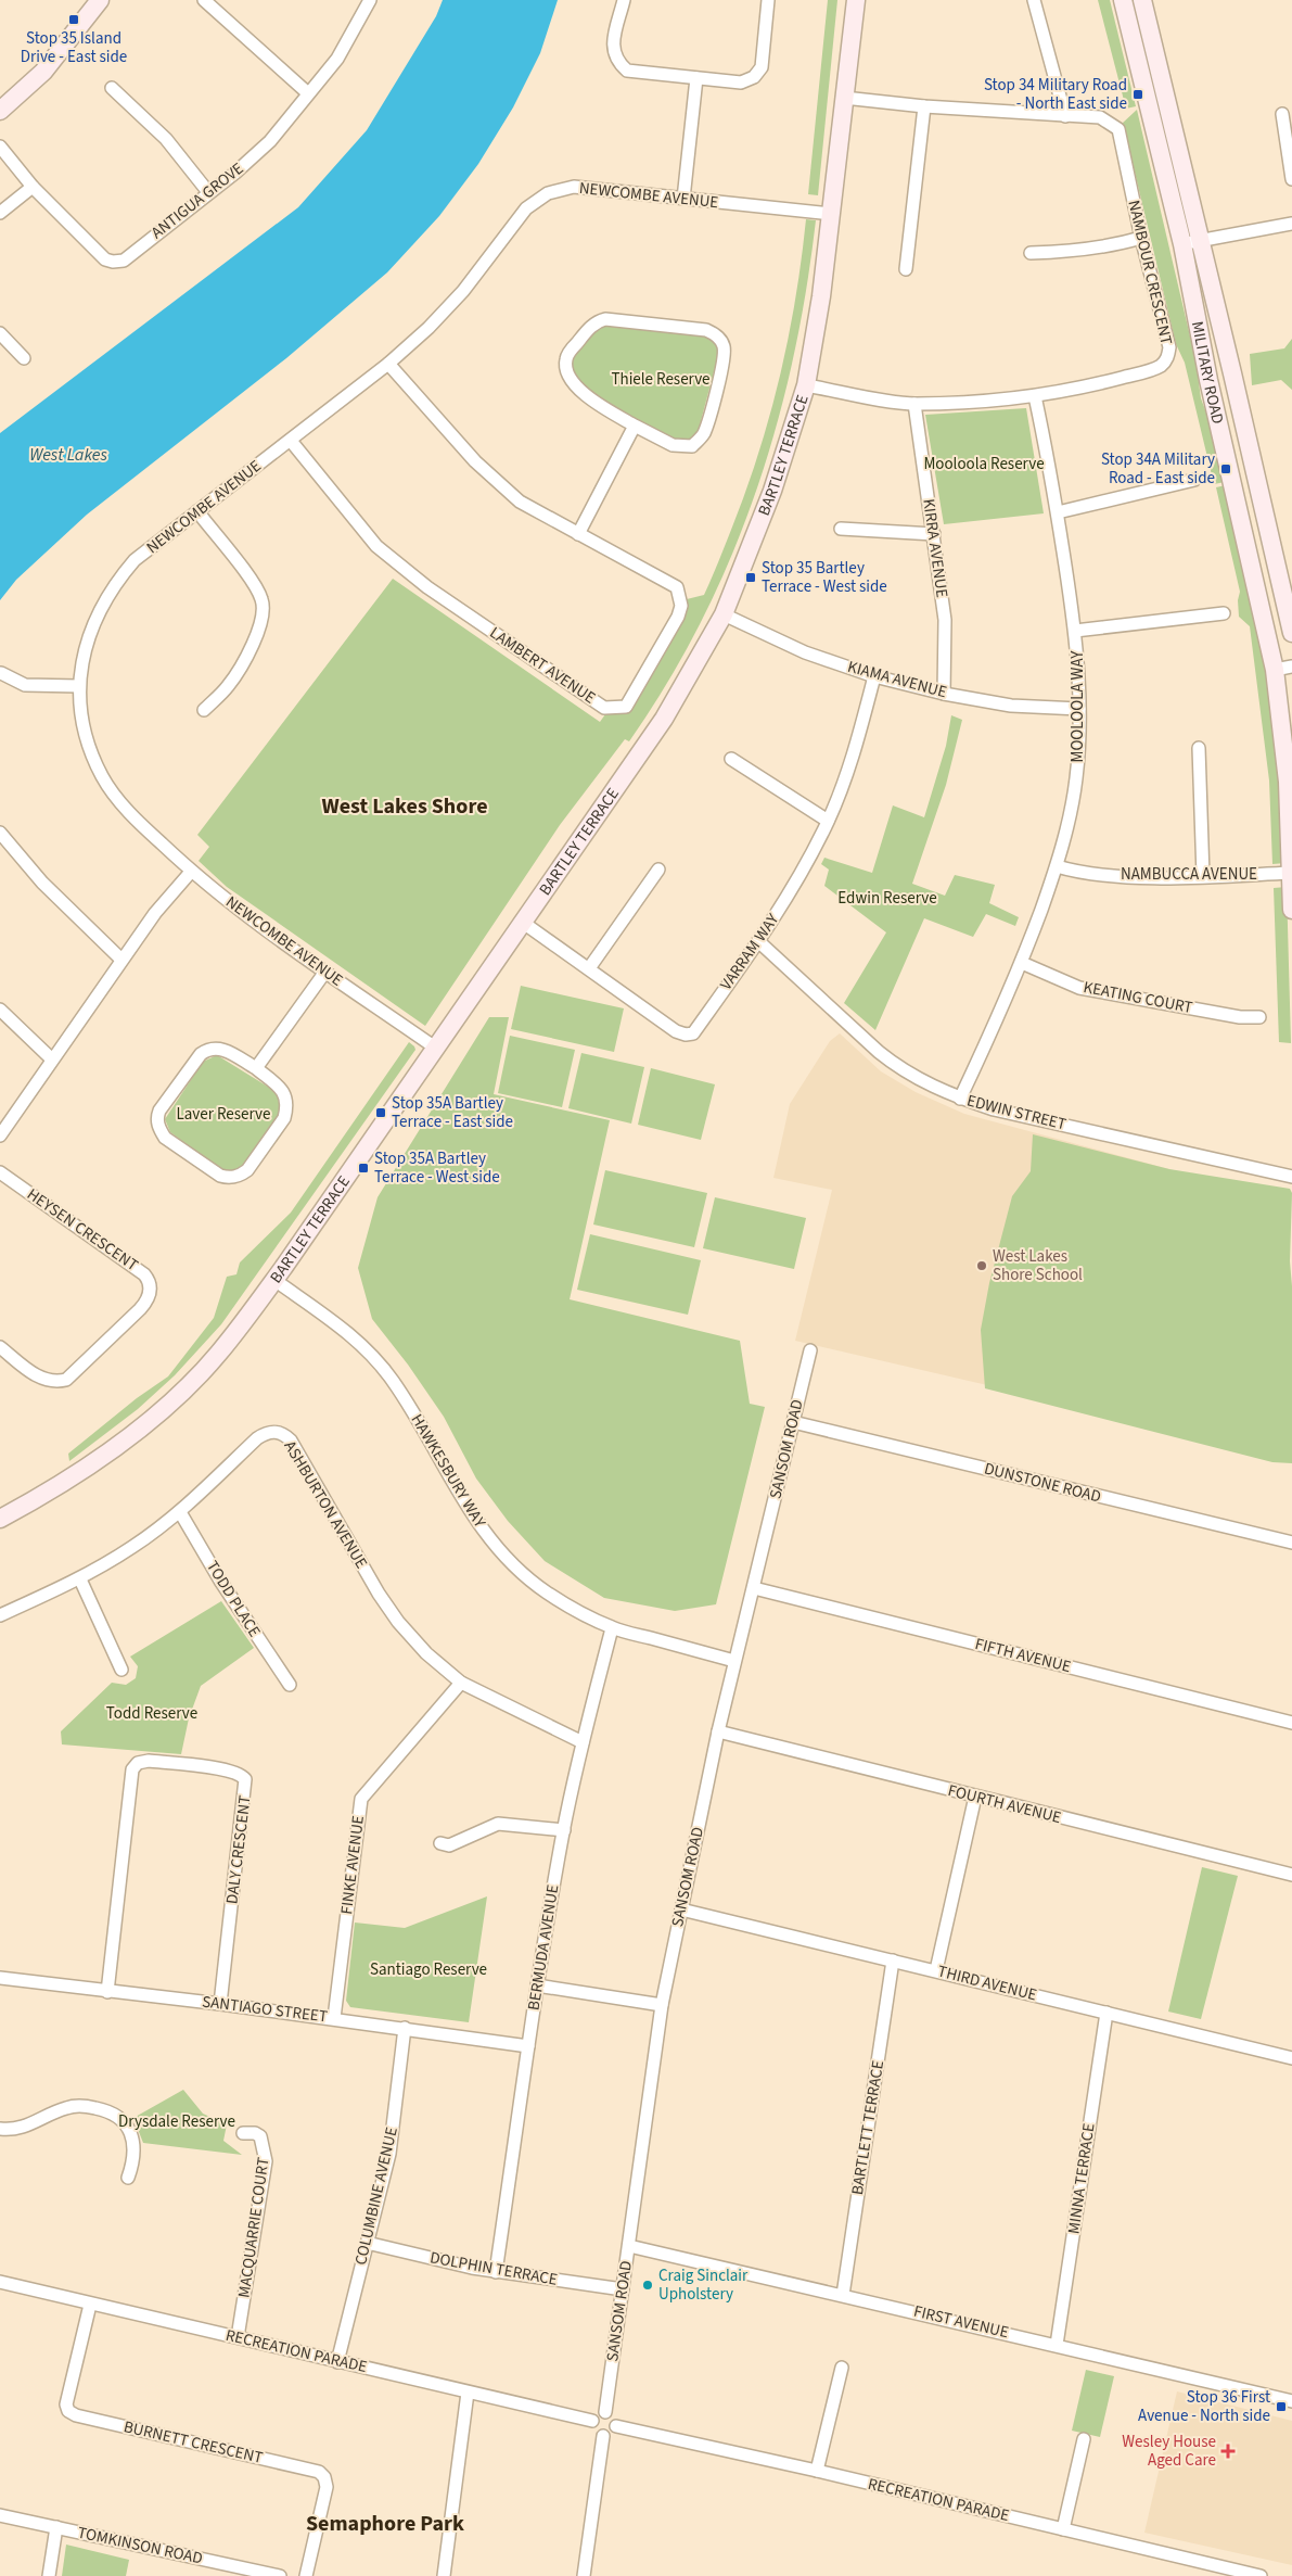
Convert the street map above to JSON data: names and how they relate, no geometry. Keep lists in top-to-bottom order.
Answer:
{
  "streets": {
    "street": [
      "NEWCOMBE AVENUE",
      "ANTIGUA GROVE",
      "NAMBOUR CRESCENT",
      "MILITARY ROAD",
      "BARTLEY TERRACE",
      "KIRRA AVENUE",
      "LAMBERT AVENUE",
      "KIAMA AVENUE",
      "MOOLOOLA WAY",
      "NAMBUCCA AVENUE",
      "VARRAM WAY",
      "KEATING COURT",
      "EDWIN STREET",
      "HEYSEN CRESCENT",
      "SANSOM ROAD",
      "HAWKESBURY WAY",
      "DUNSTONE ROAD",
      "ASHBURTON AVENUE",
      "TODD PLACE",
      "FIFTH AVENUE",
      "FOURTH AVENUE",
      "DALY CRESCENT",
      "FINKE AVENUE",
      "BERMUDA AVENUE",
      "THIRD AVENUE",
      "SANTIAGO STREET",
      "BARTLETT TERRACE",
      "MINNA TERRACE",
      "COLUMBINE AVENUE",
      "MACQUARRIE COURT",
      "DOLPHIN TERRACE",
      "FIRST AVENUE",
      "RECREATION PARADE",
      "BURNETT CRESCENT",
      "TOMKINSON ROAD"
    ]
  },
  "crossings": [
    ["NEWCOMBE AVENUE", "BARTLEY TERRACE"],
    ["NEWCOMBE AVENUE", "LAMBERT AVENUE"],
    ["NAMBOUR CRESCENT", "BARTLEY TERRACE"],
    ["NAMBOUR CRESCENT", "KIRRA AVENUE"],
    ["NAMBOUR CRESCENT", "MOOLOOLA WAY"],
    ["MILITARY ROAD", "NAMBUCCA AVENUE"],
    ["BARTLEY TERRACE", "KIAMA AVENUE"],
    ["BARTLEY TERRACE", "VARRAM WAY"],
    ["BARTLEY TERRACE", "HAWKESBURY WAY"],
    ["KIRRA AVENUE", "KIAMA AVENUE"],
    ["KIAMA AVENUE", "MOOLOOLA WAY"],
    ["KIAMA AVENUE", "VARRAM WAY"],
    ["MOOLOOLA WAY", "NAMBUCCA AVENUE"],
    ["MOOLOOLA WAY", "KEATING COURT"],
    ["MOOLOOLA WAY", "EDWIN STREET"],
    ["VARRAM WAY", "EDWIN STREET"],
    ["SANSOM ROAD", "HAWKESBURY WAY"],
    ["SANSOM ROAD", "DUNSTONE ROAD"],
    ["SANSOM ROAD", "FIFTH AVENUE"],
    ["SANSOM ROAD", "FOURTH AVENUE"],
    ["SANSOM ROAD", "THIRD AVENUE"],
    ["SANSOM ROAD", "DOLPHIN TERRACE"],
    ["SANSOM ROAD", "FIRST AVENUE"],
    ["SANSOM ROAD", "RECREATION PARADE"],
    ["HAWKESBURY WAY", "BERMUDA AVENUE"],
    ["ASHBURTON AVENUE", "TODD PLACE"],
    ["ASHBURTON AVENUE", "FINKE AVENUE"],
    ["ASHBURTON AVENUE", "BERMUDA AVENUE"],
    ["DALY CRESCENT", "SANTIAGO STREET"],
    ["FINKE AVENUE", "SANTIAGO STREET"],
    ["BERMUDA AVENUE", "SANTIAGO STREET"],
    ["BERMUDA AVENUE", "DOLPHIN TERRACE"],
    ["THIRD AVENUE", "BARTLETT TERRACE"],
    ["THIRD AVENUE", "MINNA TERRACE"],
    ["SANTIAGO STREET", "COLUMBINE AVENUE"],
    ["BARTLETT TERRACE", "FIRST AVENUE"],
    ["MINNA TERRACE", "FIRST AVENUE"],
    ["COLUMBINE AVENUE", "DOLPHIN TERRACE"],
    ["COLUMBINE AVENUE", "RECREATION PARADE"],
    ["MACQUARRIE COURT", "RECREATION PARADE"],
    ["RECREATION PARADE", "BURNETT CRESCENT"]
  ],
  "districts": ["West Lakes Shore", "Semaphore Park"],
  "water": ["West Lakes"],
  "parks": [
    "Thiele Reserve",
    "Mooloola Reserve",
    "Edwin Reserve",
    "Laver Reserve",
    "Todd Reserve",
    "Santiago Reserve",
    "Drysdale Reserve"
  ],
  "places": {
    "transit": [
      "Stop 35 Island Drive - East side",
      "Stop 34 Military Road - North East side",
      "Stop 34A Military Road - East side",
      "Stop 35 Bartley Terrace - West side",
      "Stop 35A Bartley Terrace - East side",
      "Stop 35A Bartley Terrace - West side",
      "Stop 36 First Avenue - North side"
    ],
    "other": ["West Lakes Shore School", "Craig Sinclair Upholstery"],
    "health": ["Wesley House Aged Care"]
  }
}
